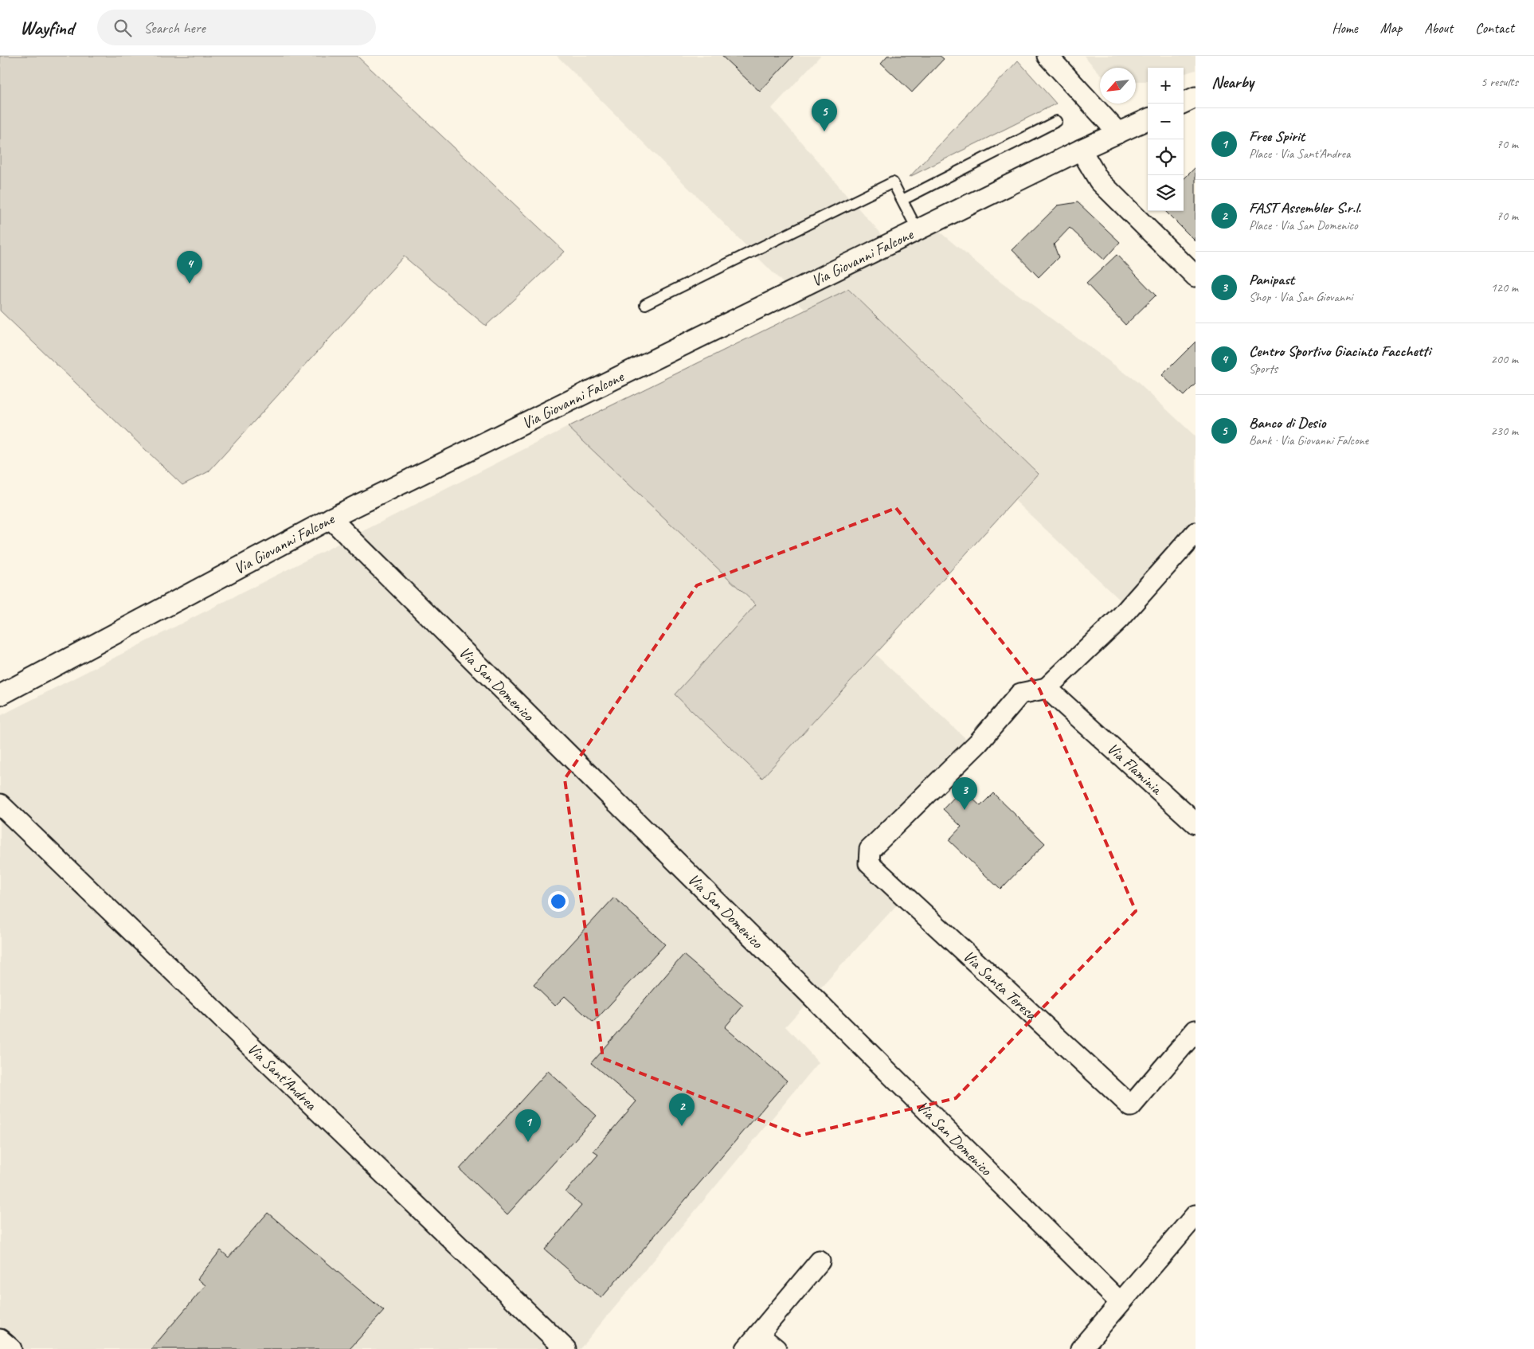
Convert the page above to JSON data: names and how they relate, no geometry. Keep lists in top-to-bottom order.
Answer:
{
  "streets": {
    "street": [
      "Via Giovanni Falcone",
      "Via San Domenico",
      "Via Flaminia",
      "Via Santa Teresa",
      "Via Sant'Andrea"
    ]
  },
  "crossings": [
    ["Via Giovanni Falcone", "Via San Domenico"],
    ["Via Flaminia", "Via Santa Teresa"]
  ],
  "north": "bottom left",
  "page": {
    "header": "Wayfind",
    "search": "Search here",
    "nav": [
      "Home",
      "Map",
      "About",
      "Contact"
    ],
    "heading": ["Nearby", "5 results"],
    "map_buttons": ["+", "−"],
    "pins": [
      "5",
      "4",
      "3",
      "2",
      "1"
    ],
    "list": [
      {
        "mark": "1",
        "name": "Free Spirit",
        "note": "Place · Via Sant'Andrea",
        "value": "70 m"
      },
      {
        "mark": "2",
        "name": "FAST Assembler S.r.l.",
        "note": "Place · Via San Domenico",
        "value": "70 m"
      },
      {
        "mark": "3",
        "name": "Panipast",
        "note": "Shop · Via San Giovanni",
        "value": "120 m"
      },
      {
        "mark": "4",
        "name": "Centro Sportivo Giacinto Facchetti",
        "note": "Sports",
        "value": "200 m"
      },
      {
        "mark": "5",
        "name": "Banco di Desio",
        "note": "Bank · Via Giovanni Falcone",
        "value": "230 m"
      }
    ]
  }
}
